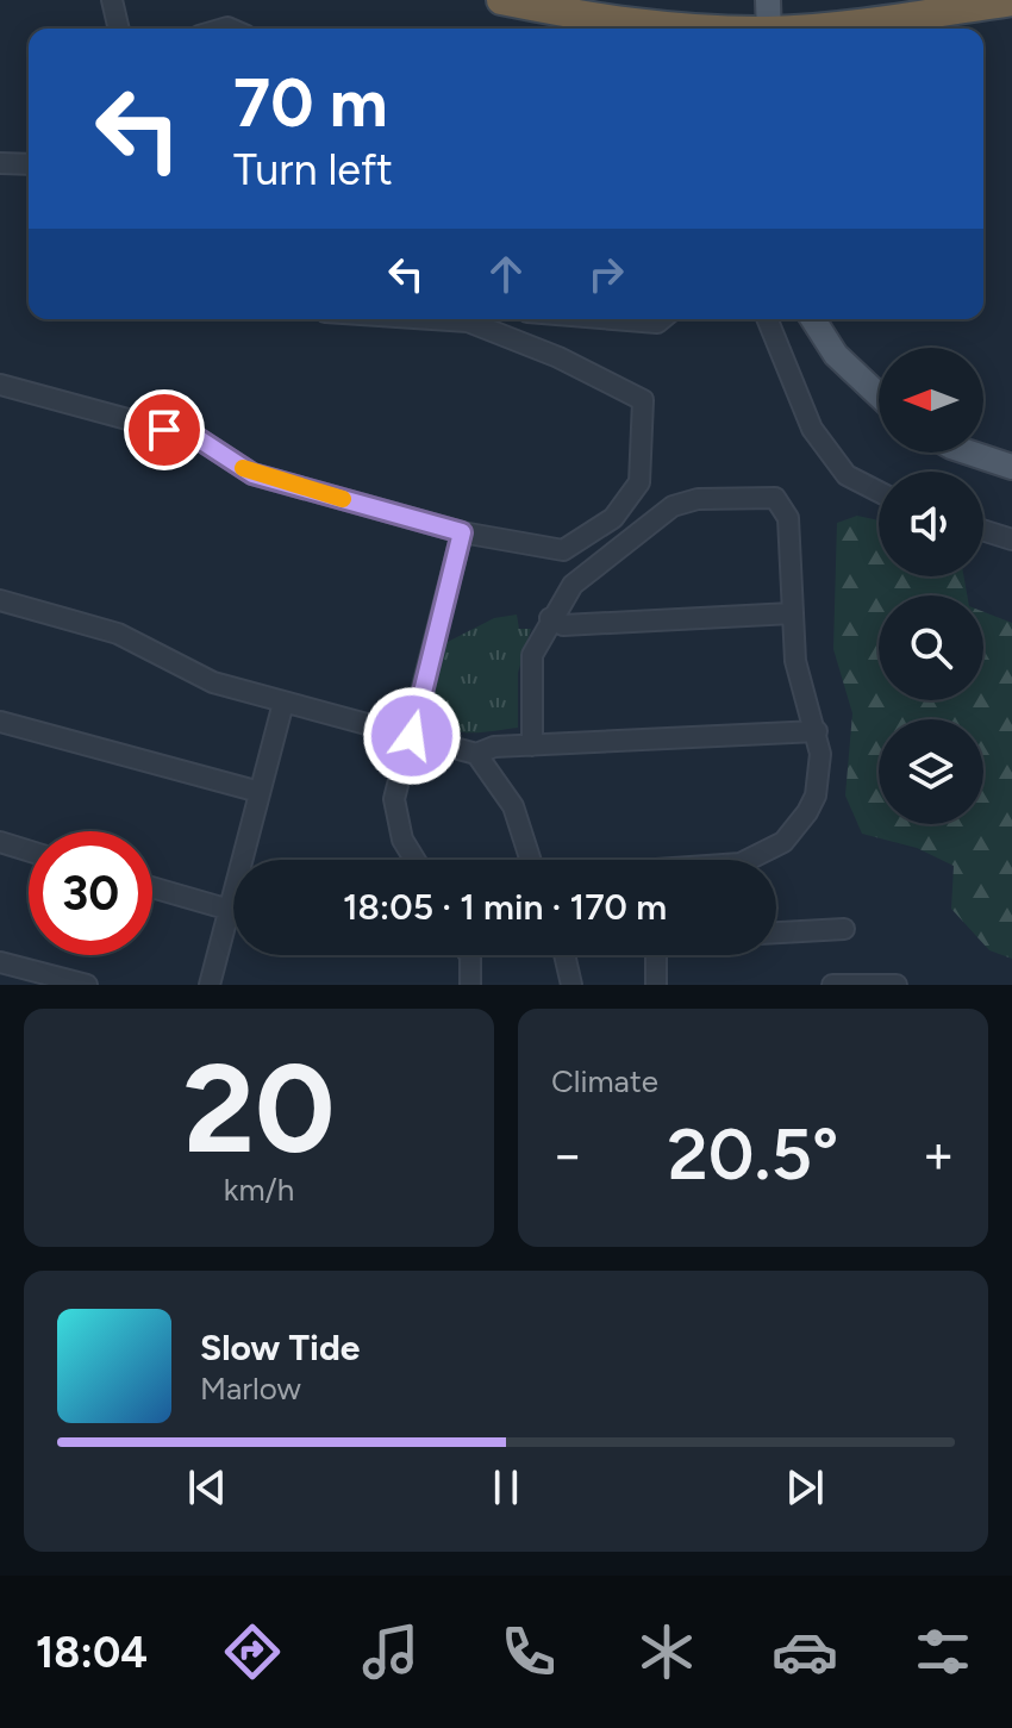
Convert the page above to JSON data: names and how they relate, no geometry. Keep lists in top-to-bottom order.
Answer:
{
  "north": "left",
  "page": {
    "turn": ["70 m", "Turn left"],
    "limit": "30",
    "trip": "18:05 · 1 min · 170 m",
    "tile": [
      ["20", "km/h"],
      "Climate"
    ],
    "heat": ["−", "20.5°", "+"],
    "song": ["Slow Tide", "Marlow"],
    "tabs": "18:04"
  }
}
